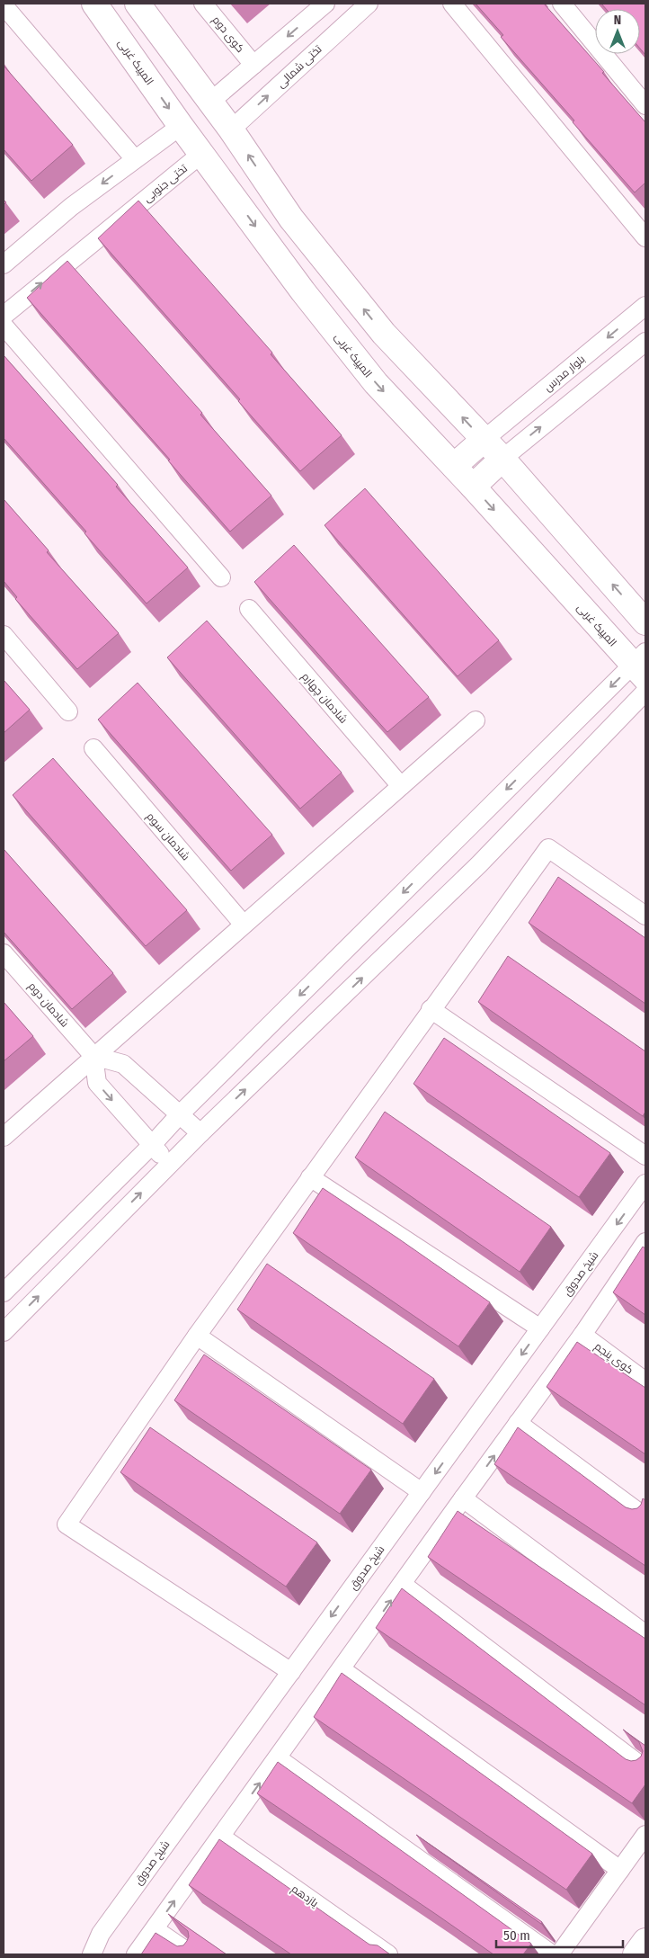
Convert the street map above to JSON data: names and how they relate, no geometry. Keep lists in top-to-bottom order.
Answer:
{
  "streets": {
    "street": [
      "کوی دوم",
      "المپیک غربی",
      "تختی شمالی",
      "تختی جنوبی",
      "بلوار مدرس",
      "شادمان چهارم",
      "شادمان سوم",
      "شادمان دوم",
      "شیخ صدوق",
      "کوی پنجم",
      "یازدهم"
    ]
  },
  "crossings": [
    ["المپیک غربی", "تختی جنوبی"]
  ],
  "scale_bar": "50 m",
  "north": "top"
}
